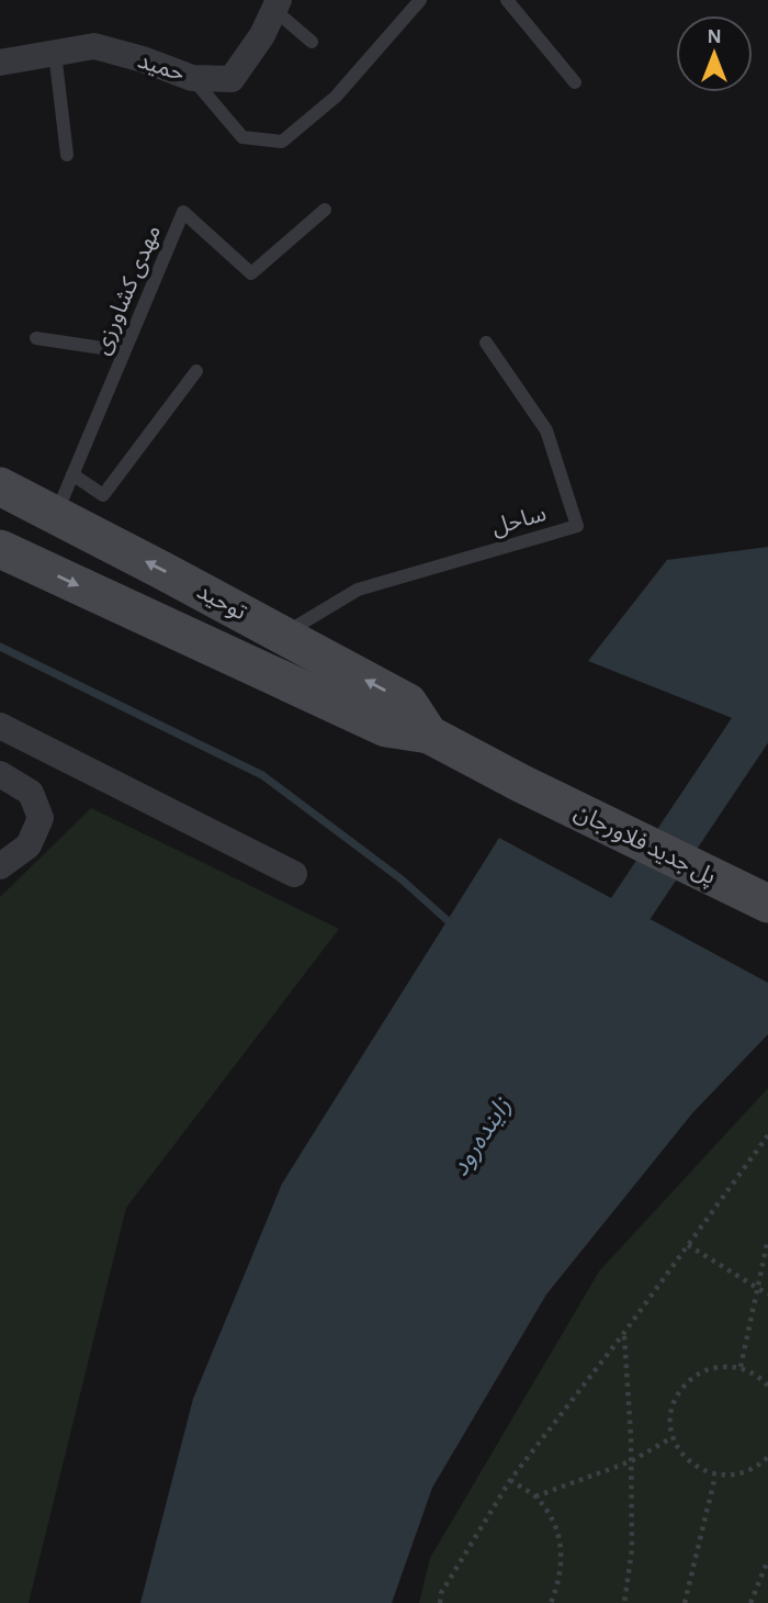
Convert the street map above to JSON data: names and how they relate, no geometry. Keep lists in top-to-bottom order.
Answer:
{
  "streets": {
    "main road": ["توحید", "پل جدید فلاورجان"],
    "street": ["حمید"],
    "lane": ["مهدی کشاورزی", "ساحل"]
  },
  "crossings": [
    ["مهدی کشاورزی", "توحید"],
    ["ساحل", "توحید"],
    ["توحید", "پل جدید فلاورجان"]
  ],
  "water": ["زاینده‌رود"],
  "north": "top"
}
